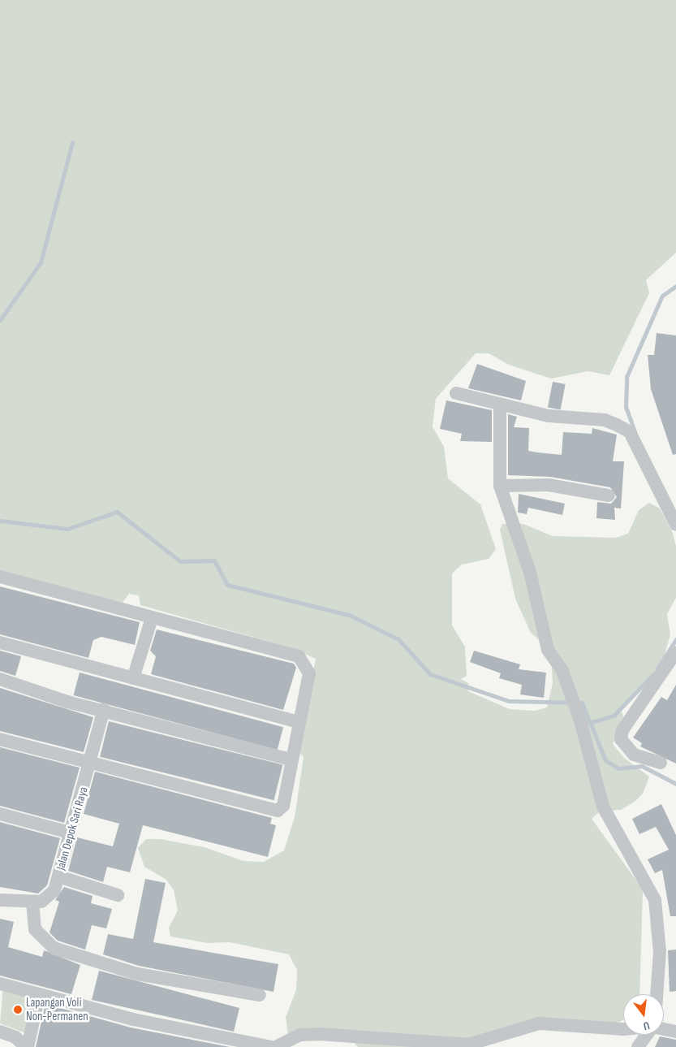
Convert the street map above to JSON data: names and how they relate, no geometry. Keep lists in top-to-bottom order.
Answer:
{
  "streets": {
    "street": ["Jalan Depok Sari Raya"]
  },
  "places": ["Lapangan Voli Non-Permanen"],
  "north": "bottom"
}
